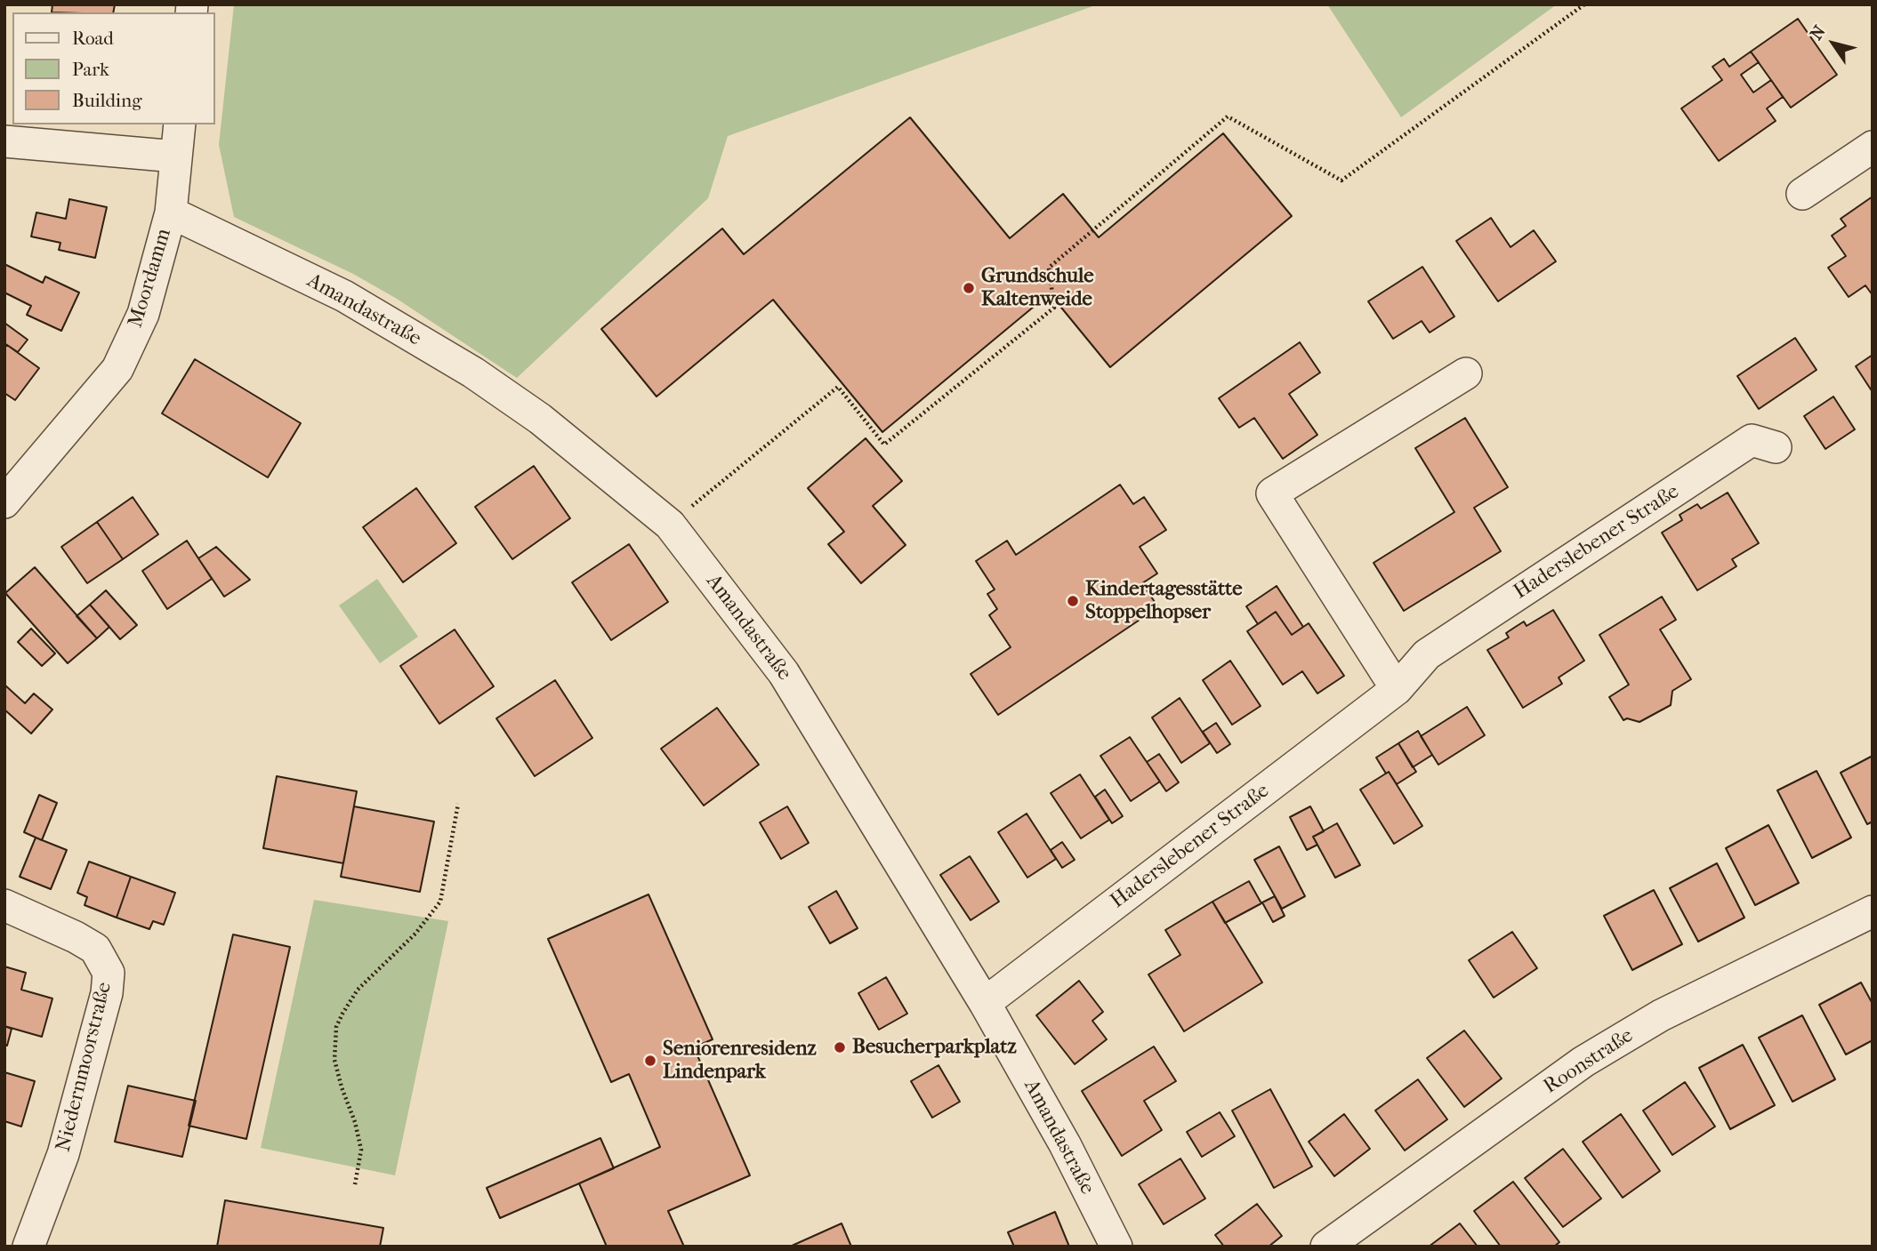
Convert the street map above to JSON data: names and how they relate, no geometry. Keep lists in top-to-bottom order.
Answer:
{
  "streets": {
    "street": [
      "Moordamm",
      "Amandastraße",
      "Haderslebener Straße",
      "Roonstraße",
      "Niedernmoorstraße"
    ]
  },
  "crossings": [
    ["Moordamm", "Amandastraße"],
    ["Amandastraße", "Haderslebener Straße"]
  ],
  "places": [
    "Grundschule Kaltenweide",
    "Kindertagesstätte Stoppelhopser",
    "Besucherparkplatz",
    "Seniorenresidenz Lindenpark"
  ],
  "legend": ["Road", "Park", "Building"],
  "north": "top left"
}
